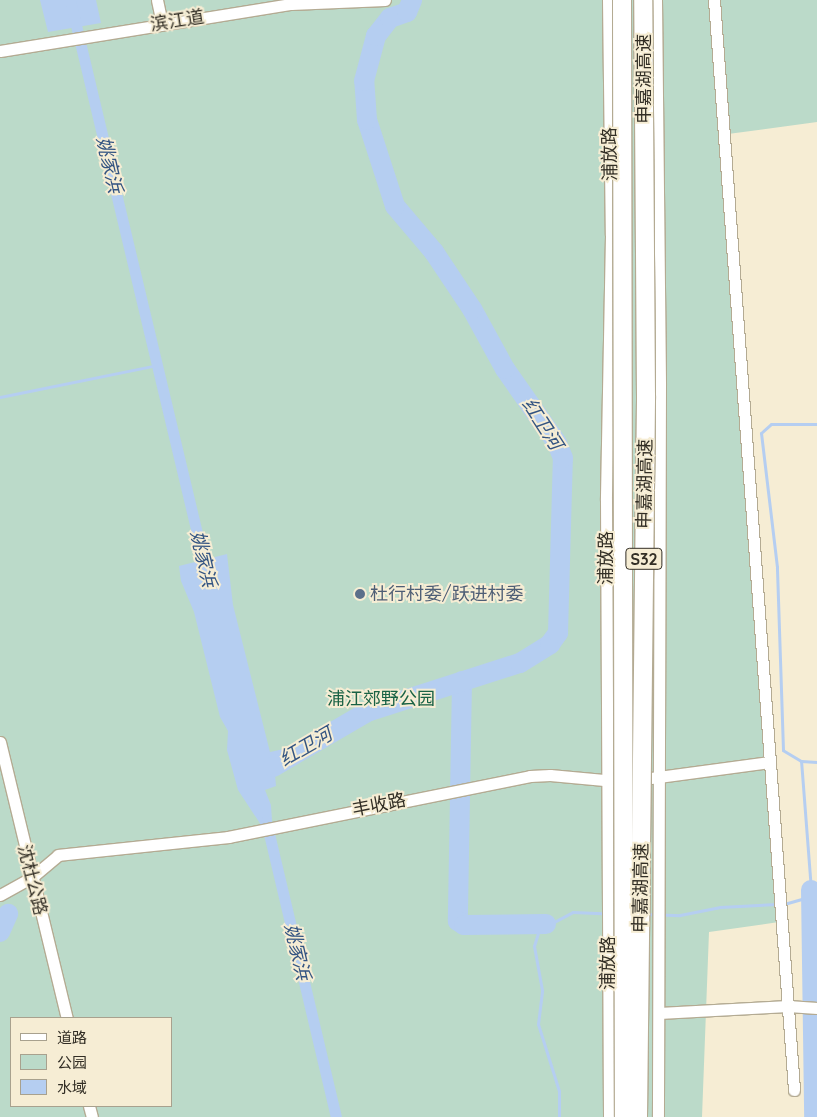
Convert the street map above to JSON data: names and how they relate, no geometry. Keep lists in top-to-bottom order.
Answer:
{
  "streets": {
    "highway": ["申嘉湖高速", "S32"],
    "street": [
      "滨江道",
      "浦放路",
      "丰收路",
      "沈杜公路"
    ]
  },
  "crossings": [
    ["浦放路", "丰收路"],
    ["丰收路", "沈杜公路"]
  ],
  "water": ["姚家浜", "红卫河"],
  "parks": ["浦江郊野公园"],
  "places": ["杜行村委/跃进村委"],
  "legend": ["道路", "公园", "水域"]
}
